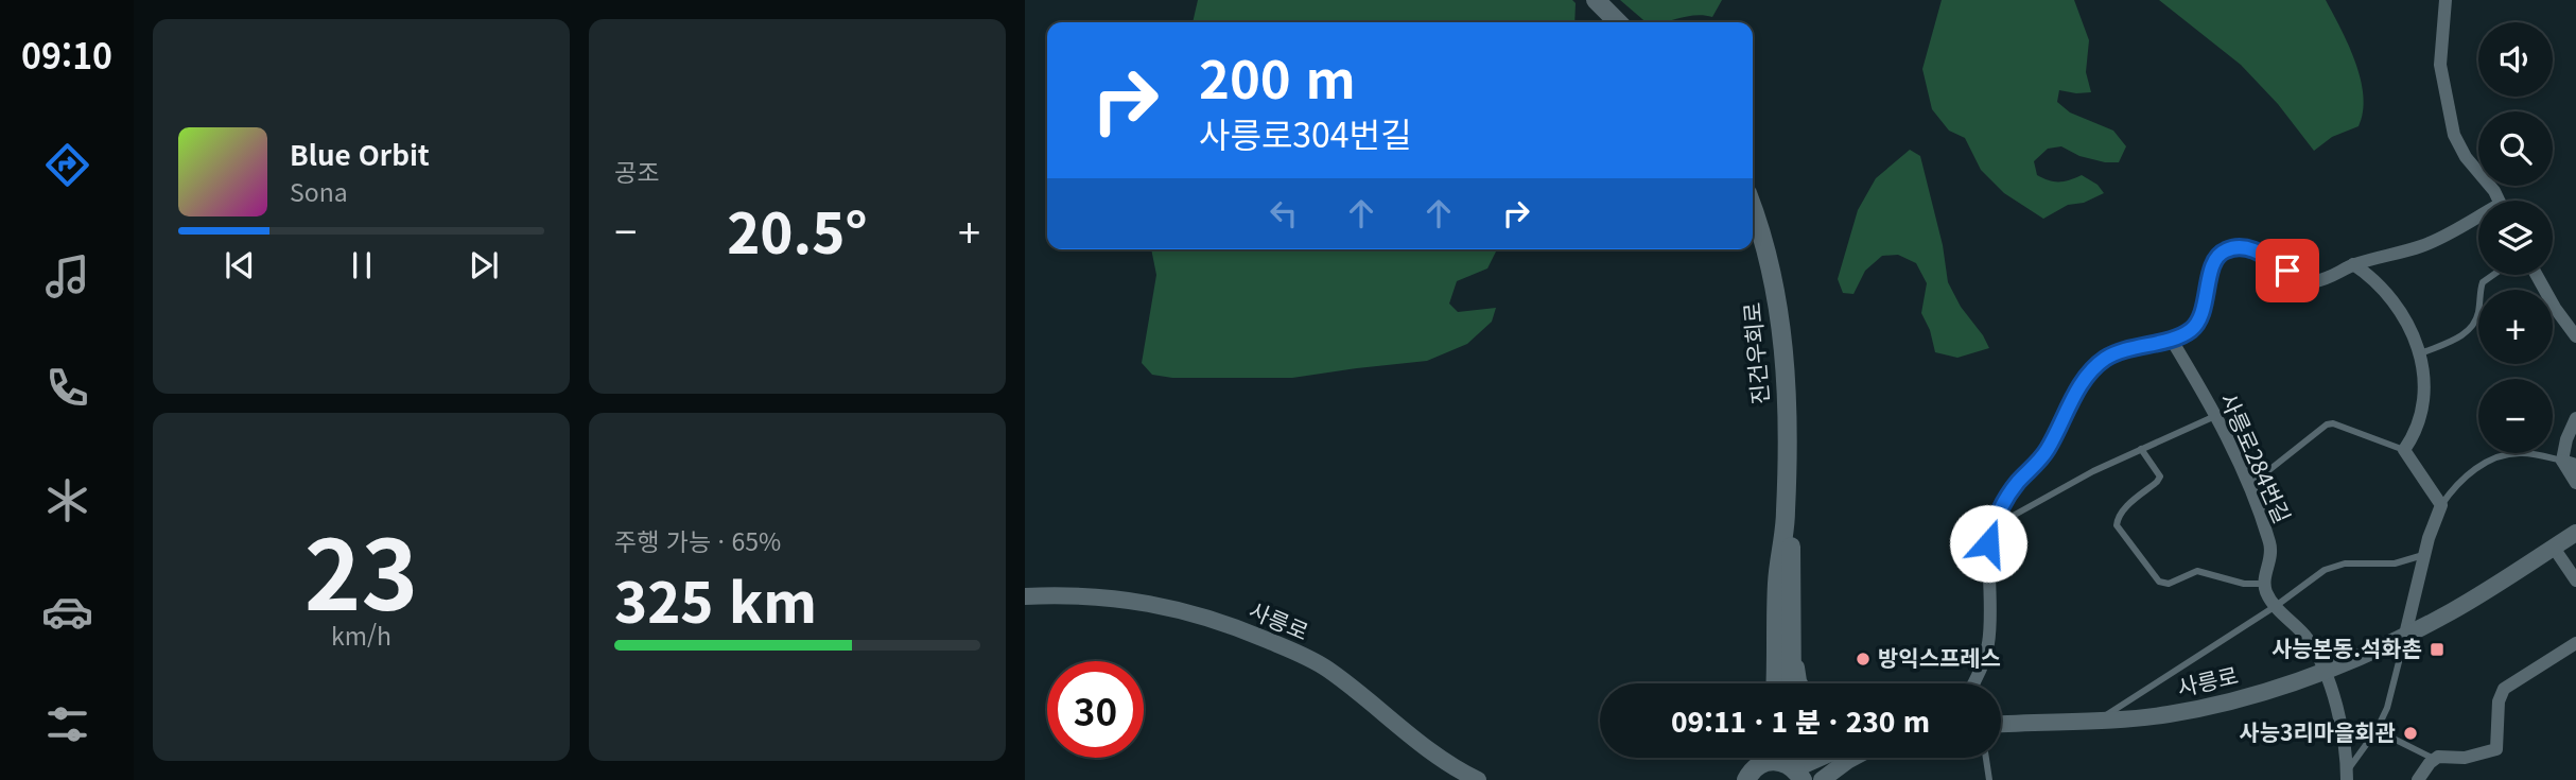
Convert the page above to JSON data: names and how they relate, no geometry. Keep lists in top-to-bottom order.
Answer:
{
  "streets": {
    "main road": ["진건우회로"],
    "street": ["사릉로284번길", "사릉로"]
  },
  "places": {
    "transit": ["사능본동.석화촌"],
    "other": ["방익스프레스", "사능3리마을회관"]
  },
  "page": {
    "tabs": "09:10",
    "tile": [
      "공조",
      ["23", "km/h"],
      ["주행 가능 · 65%", "325 km"]
    ],
    "map_buttons": ["+", "−"],
    "turn": ["200 m", "사릉로304번길"],
    "song": ["Blue Orbit", "Sona"],
    "heat": ["−", "20.5°", "+"],
    "limit": "30",
    "trip": "09:11 · 1 분 · 230 m"
  }
}
